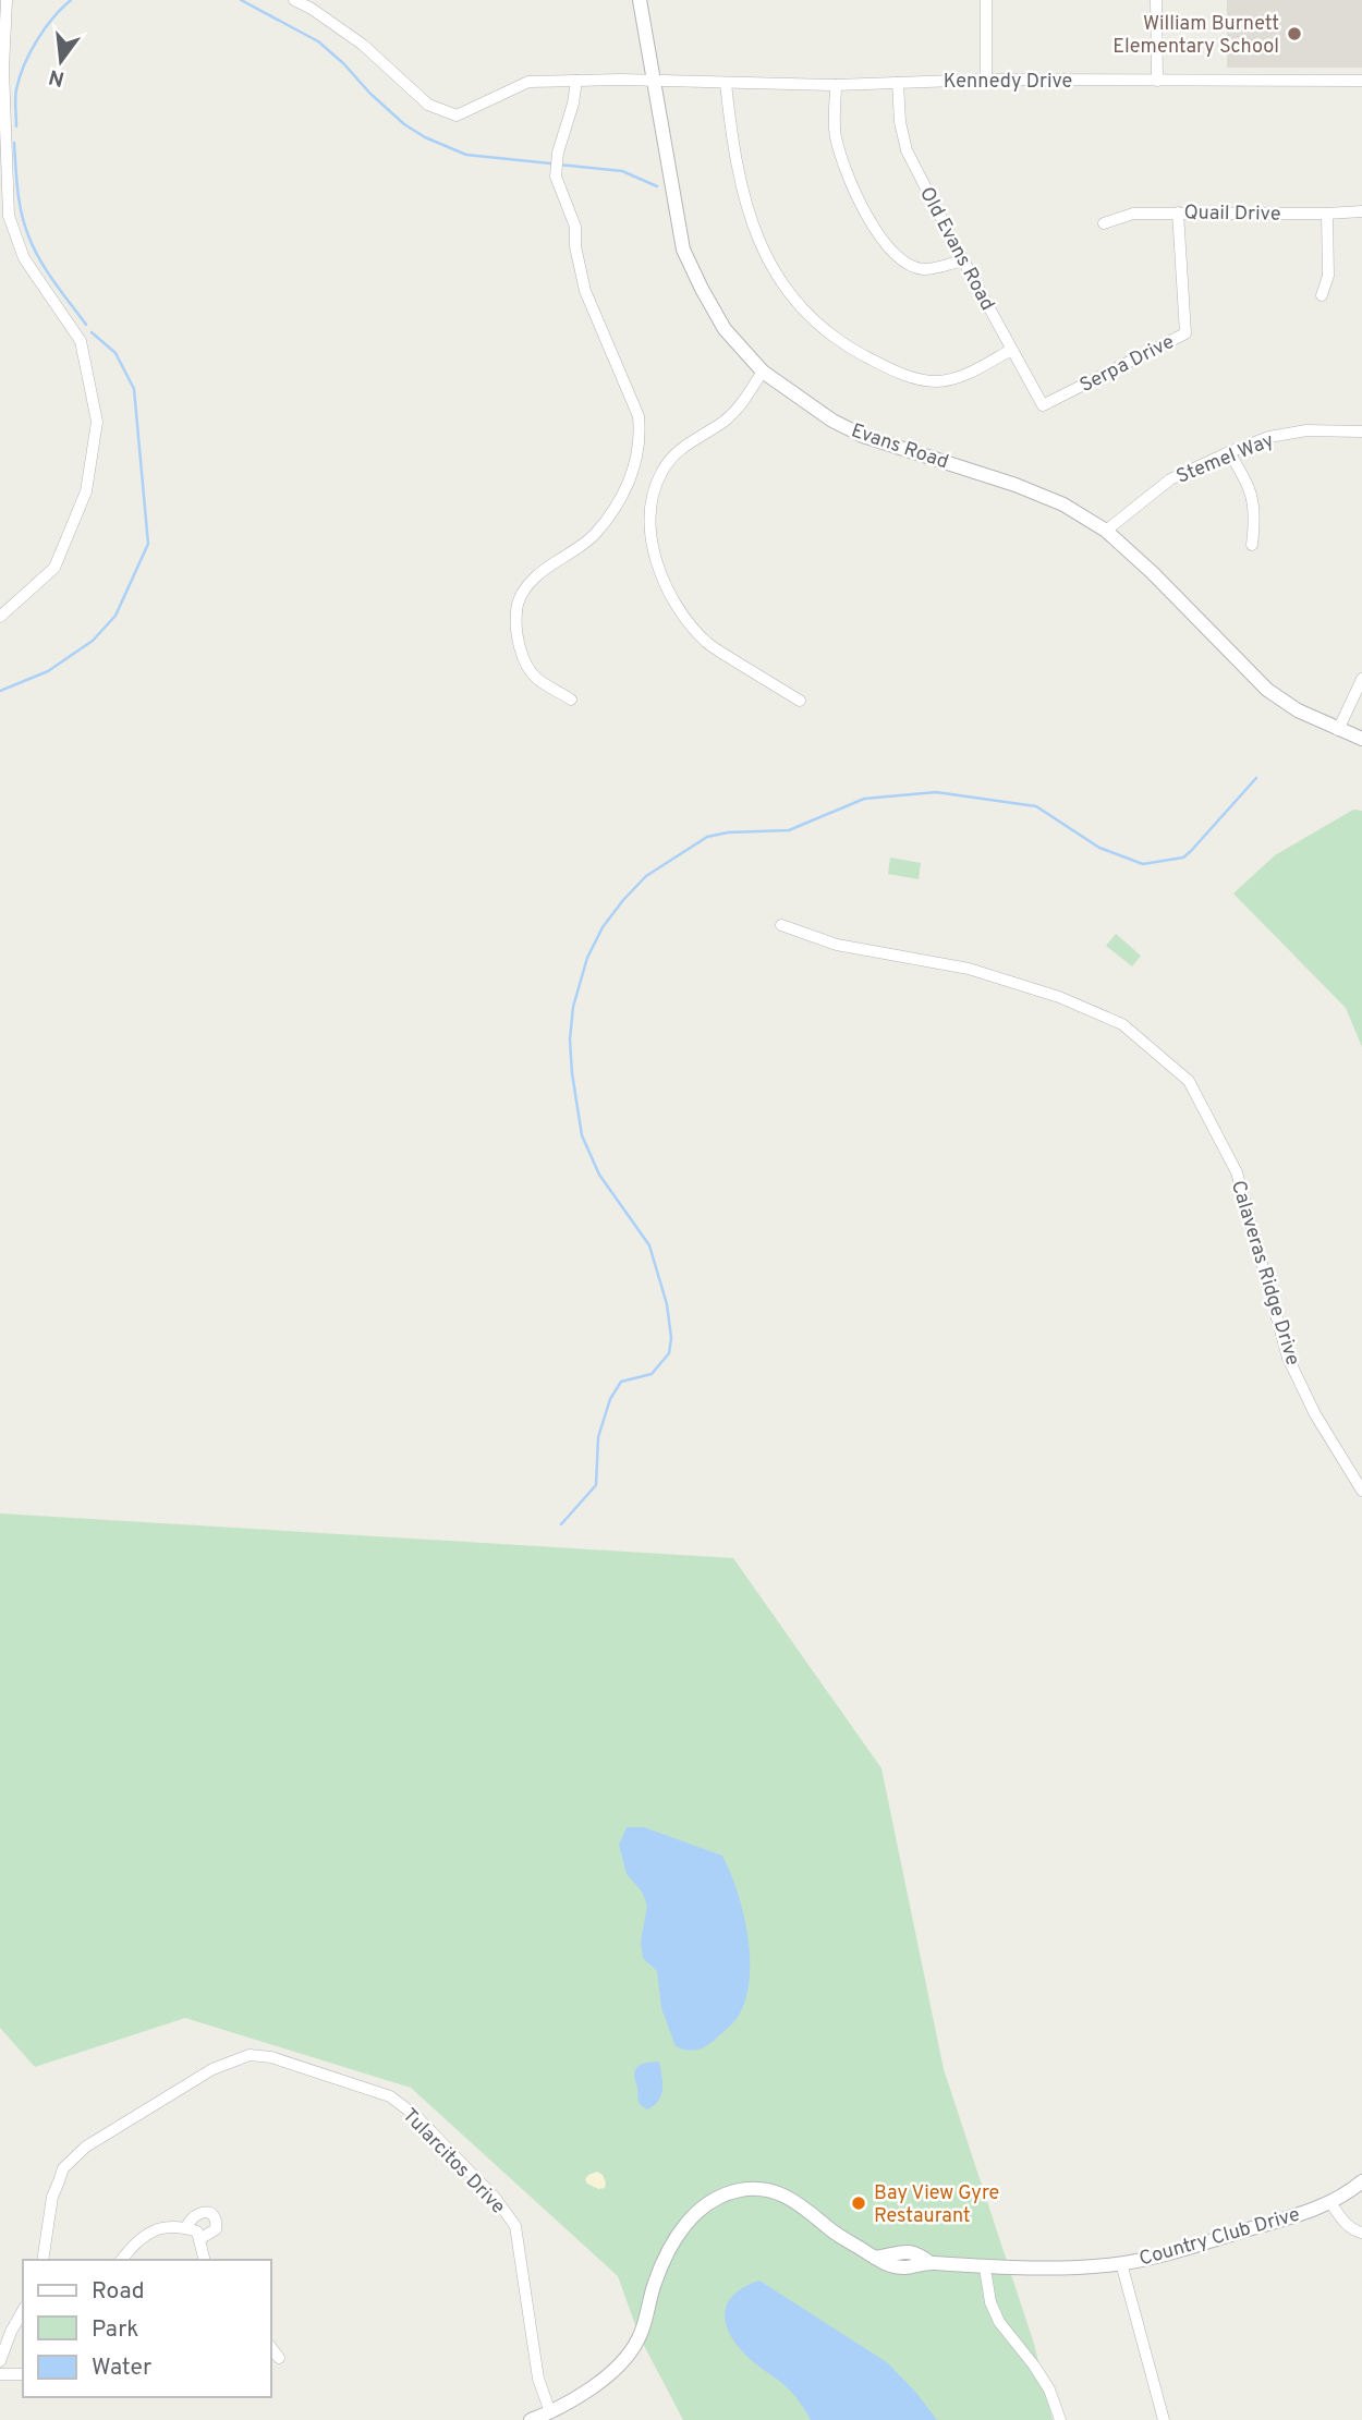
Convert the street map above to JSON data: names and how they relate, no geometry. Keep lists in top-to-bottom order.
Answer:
{
  "streets": {
    "street": [
      "Kennedy Drive",
      "Quail Drive",
      "Old Evans Road",
      "Serpa Drive",
      "Evans Road",
      "Stemel Way",
      "Calaveras Ridge Drive",
      "Tularcitos Drive",
      "Country Club Drive"
    ]
  },
  "crossings": [
    ["Kennedy Drive", "Old Evans Road"],
    ["Kennedy Drive", "Evans Road"],
    ["Quail Drive", "Serpa Drive"],
    ["Old Evans Road", "Serpa Drive"],
    ["Evans Road", "Stemel Way"],
    ["Tularcitos Drive", "Country Club Drive"]
  ],
  "places": ["William Burnett Elementary School", "Bay View Gyre Restaurant"],
  "legend": ["Road", "Park", "Water"],
  "north": "bottom"
}
